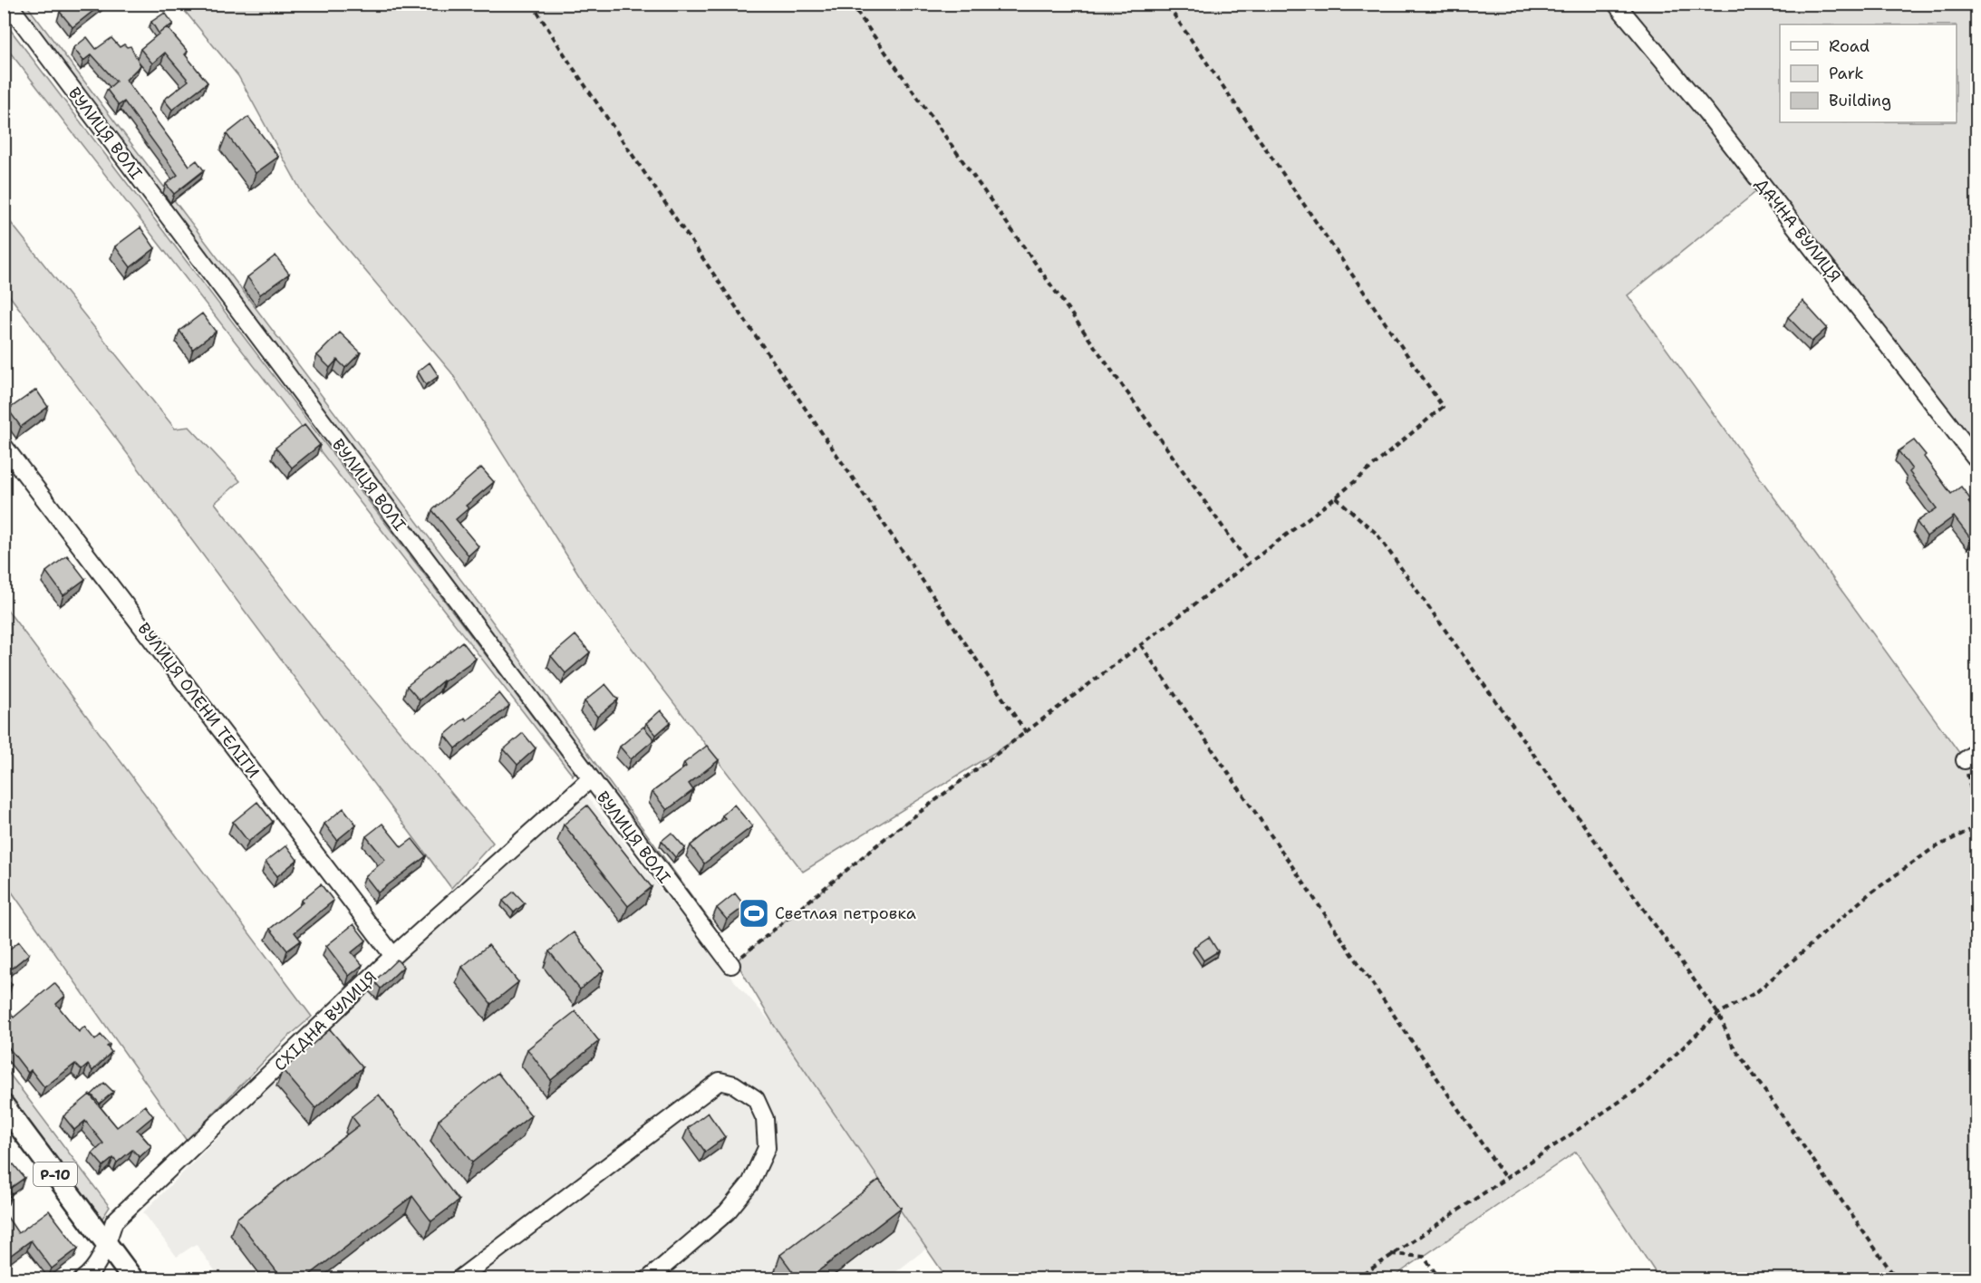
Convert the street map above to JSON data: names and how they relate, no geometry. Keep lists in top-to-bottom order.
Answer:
{
  "streets": {
    "main road": ["Р-10"],
    "street": [
      "ВУЛИЦЯ ВОЛІ",
      "ДАЧНА ВУЛИЦЯ",
      "ВУЛИЦЯ ОЛЕНИ ТЕЛІГИ",
      "СХІДНА ВУЛИЦЯ"
    ]
  },
  "crossings": [
    ["ВУЛИЦЯ ВОЛІ", "СХІДНА ВУЛИЦЯ"],
    ["ВУЛИЦЯ ОЛЕНИ ТЕЛІГИ", "СХІДНА ВУЛИЦЯ"],
    ["СХІДНА ВУЛИЦЯ", "Р-10"]
  ],
  "places": {
    "sports": ["Светлая петровка"]
  },
  "legend": ["Road", "Park", "Building"]
}
